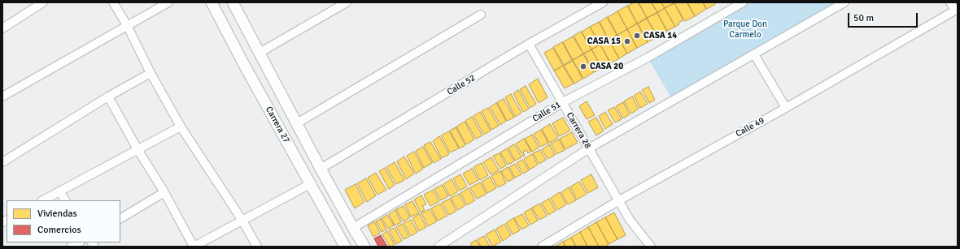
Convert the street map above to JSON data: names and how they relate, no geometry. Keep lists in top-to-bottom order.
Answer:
{
  "streets": {
    "street": [
      "Calle 52",
      "Calle 51",
      "Carrera 27",
      "Calle 49",
      "Carrera 28"
    ]
  },
  "crossings": [
    ["Calle 52", "Carrera 27"],
    ["Calle 52", "Carrera 28"],
    ["Calle 51", "Carrera 27"],
    ["Calle 51", "Carrera 28"],
    ["Calle 49", "Carrera 28"]
  ],
  "parks": ["Parque Don Carmelo"],
  "places": ["CASA 14", "CASA 15", "CASA 20"],
  "legend": ["Viviendas", "Comercios"],
  "scale_bar": "50 m"
}
